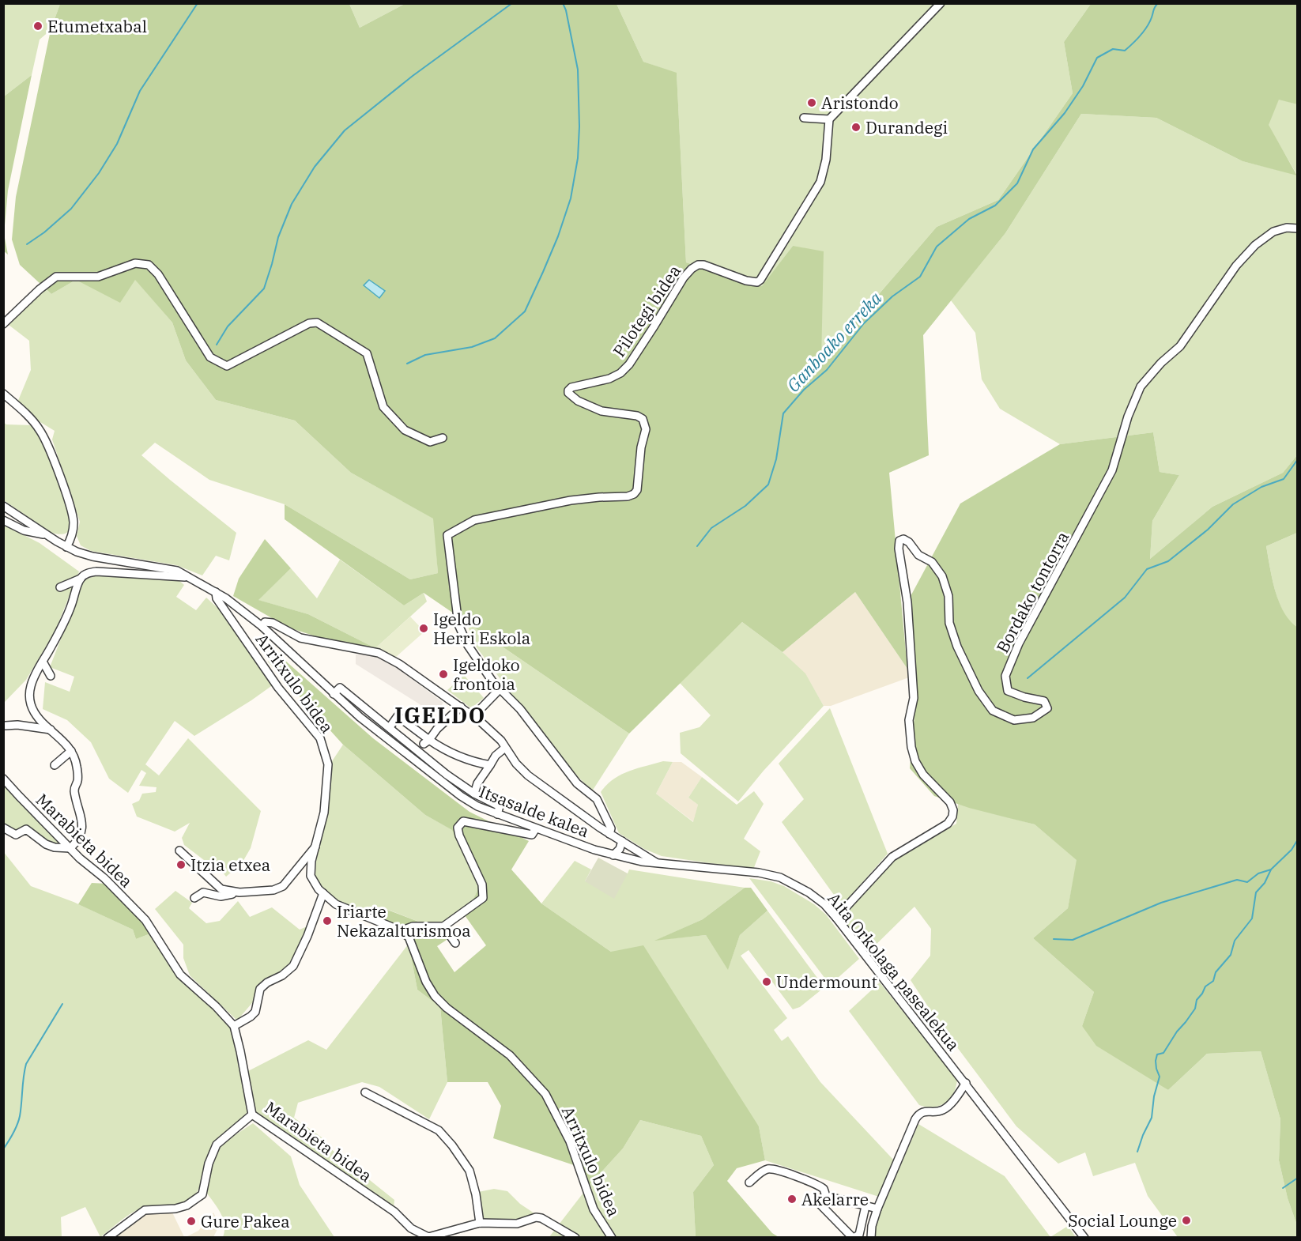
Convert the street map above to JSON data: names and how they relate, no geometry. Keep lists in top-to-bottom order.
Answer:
{
  "streets": {
    "street": [
      "Pilotegi bidea",
      "Bordako tontorra",
      "Arritxulo bidea",
      "Itsasalde kalea",
      "Marabieta bidea",
      "Aita Orkolaga pasealekua"
    ]
  },
  "crossings": [
    ["Bordako tontorra", "Aita Orkolaga pasealekua"],
    ["Arritxulo bidea", "Itsasalde kalea"],
    ["Itsasalde kalea", "Aita Orkolaga pasealekua"]
  ],
  "districts": ["IGELDO"],
  "water": ["Ganboako erreka"],
  "places": [
    "Etumetxabal",
    "Aristondo",
    "Durandegi",
    "Igeldo Herri Eskola",
    "Igeldoko frontoia",
    "Itzia etxea",
    "Iriarte Nekazalturismoa",
    "Undermount",
    "Akelarre",
    "Social Lounge",
    "Gure Pakea"
  ]
}
